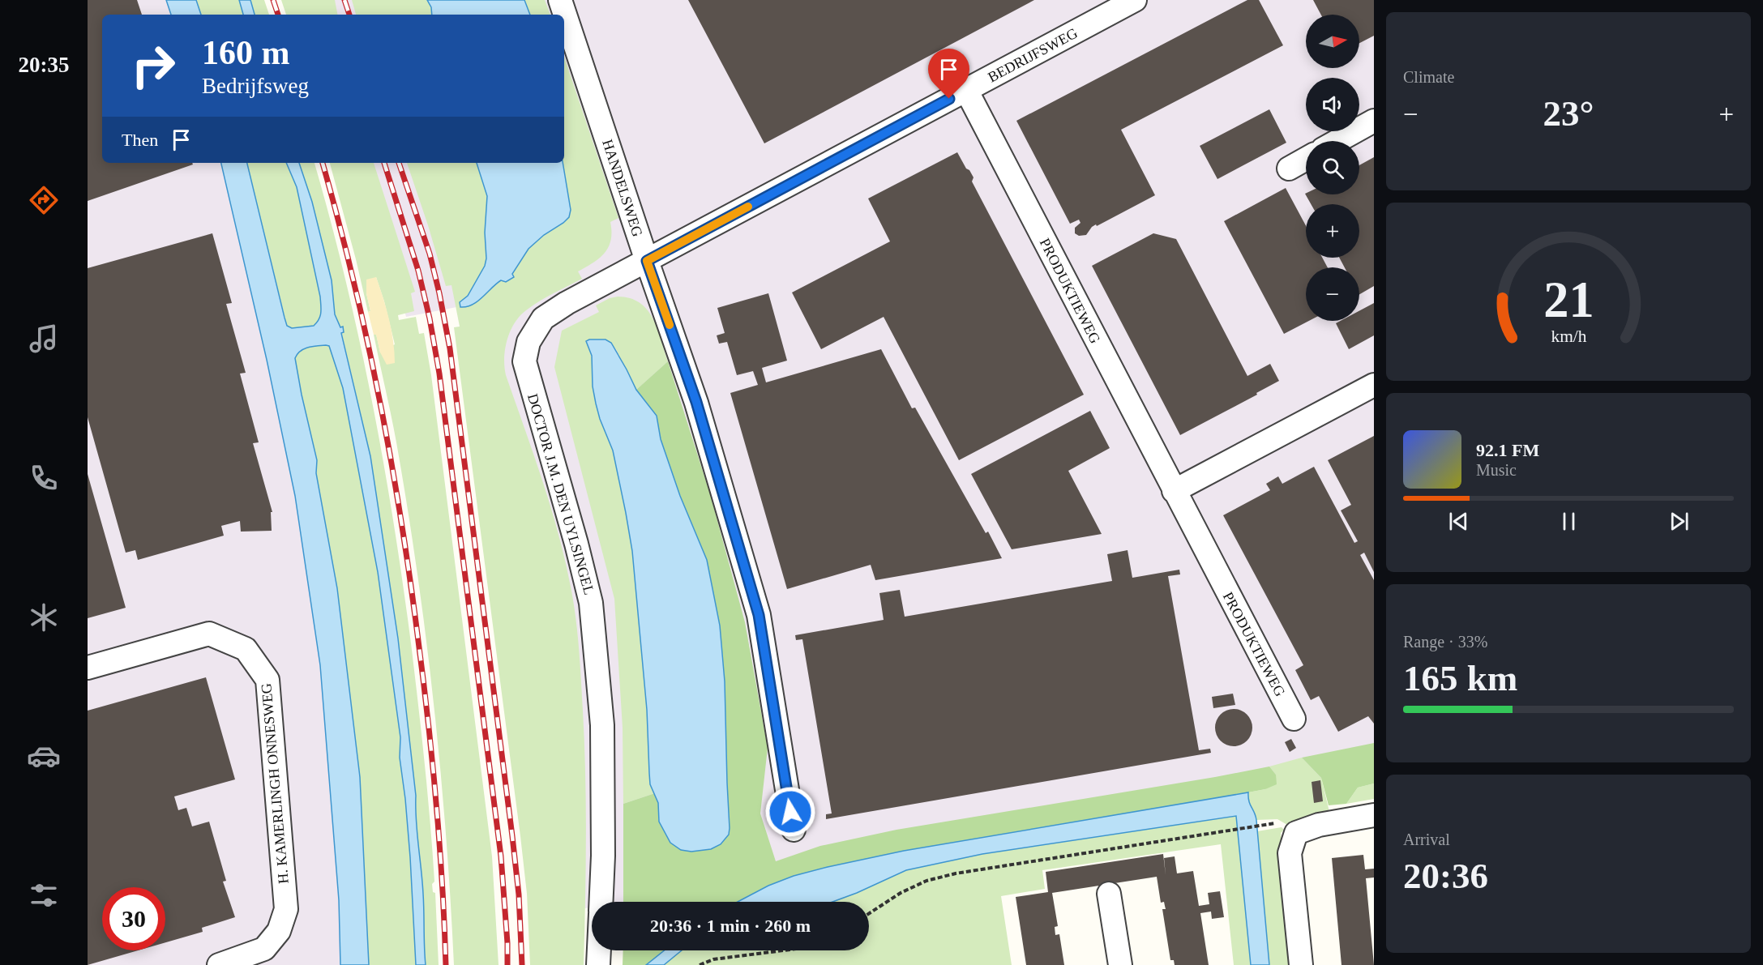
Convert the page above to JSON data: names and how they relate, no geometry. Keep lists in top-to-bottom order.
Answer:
{
  "streets": {
    "street": [
      "BEDRIJFSWEG",
      "HANDELSWEG",
      "PRODUKTIEWEG",
      "DOCTOR J.M. DEN UYLSINGEL",
      "H. KAMERLINGH ONNESWEG"
    ]
  },
  "crossings": [
    ["BEDRIJFSWEG", "HANDELSWEG"],
    ["BEDRIJFSWEG", "PRODUKTIEWEG"],
    ["BEDRIJFSWEG", "DOCTOR J.M. DEN UYLSINGEL"]
  ],
  "north": "right",
  "page": {
    "tabs": "20:35",
    "tile": [
      "Climate",
      ["Range · 33%", "165 km"],
      ["Arrival", "20:36"]
    ],
    "map_buttons": ["+", "−"],
    "turn": ["160 m", "Bedrijfsweg"],
    "heat": ["−", "23°", "+"],
    "then": "Then",
    "song": ["92.1 FM", "Music"],
    "limit": "30",
    "trip": "20:36 · 1 min · 260 m",
    "gauge": ["21", "km/h"]
  }
}
